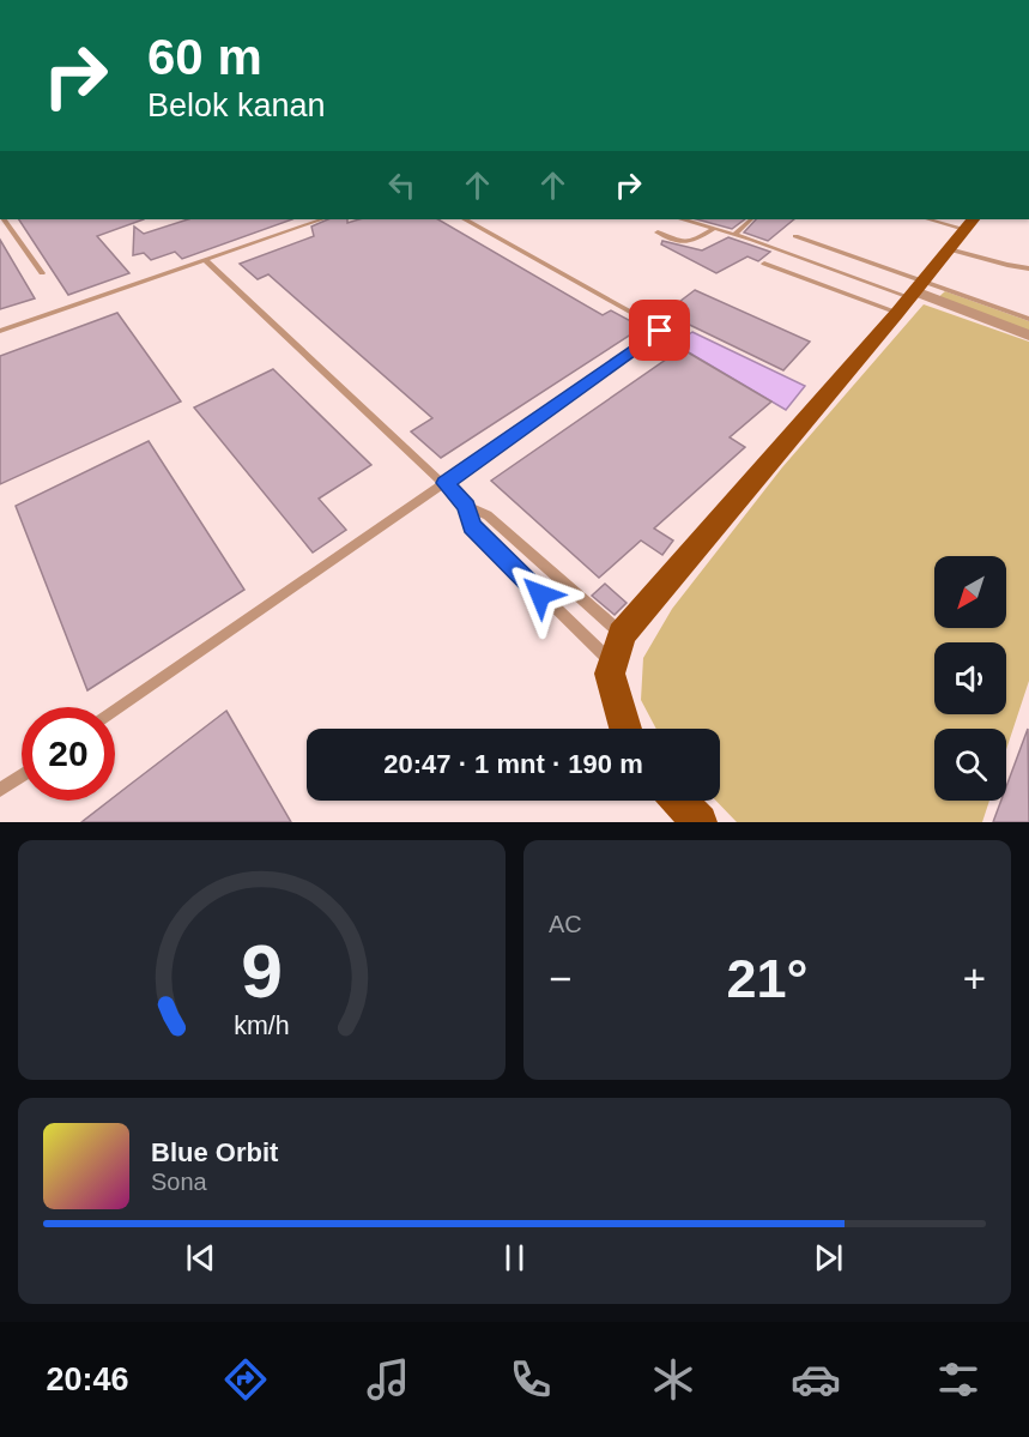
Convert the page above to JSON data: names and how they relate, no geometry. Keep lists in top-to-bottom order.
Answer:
{
  "north": "bottom left",
  "page": {
    "turn": ["60 m", "Belok kanan"],
    "limit": "20",
    "trip": "20:47 · 1 mnt · 190 m",
    "tile": "AC",
    "heat": ["−", "21°", "+"],
    "song": ["Blue Orbit", "Sona"],
    "tabs": "20:46",
    "gauge": ["9", "km/h"]
  }
}
